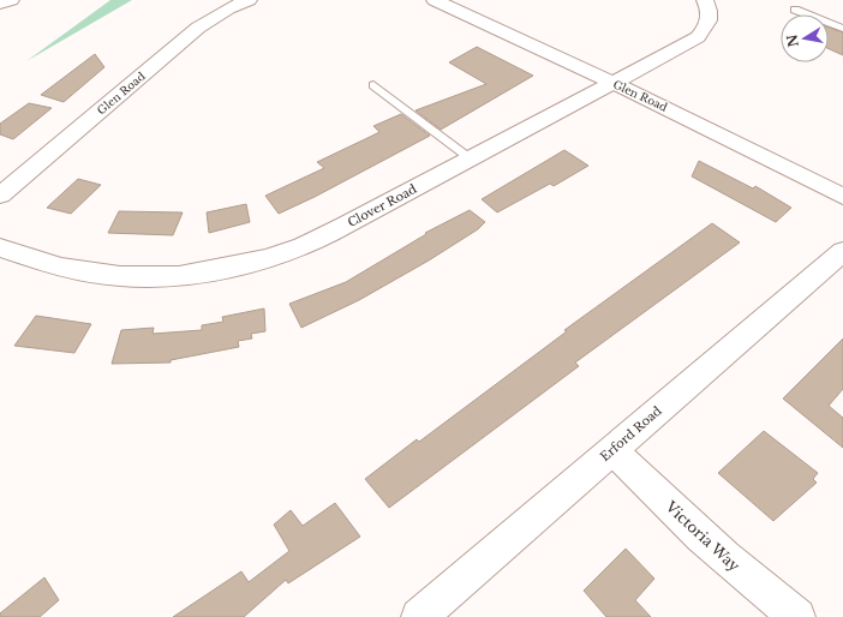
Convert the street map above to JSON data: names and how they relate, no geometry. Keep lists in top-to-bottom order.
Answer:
{
  "streets": {
    "street": [
      "Glen Road",
      "Clover Road",
      "Erford Road",
      "Victoria Way"
    ]
  },
  "crossings": [
    ["Glen Road", "Clover Road"],
    ["Erford Road", "Victoria Way"]
  ],
  "north": "left"
}
